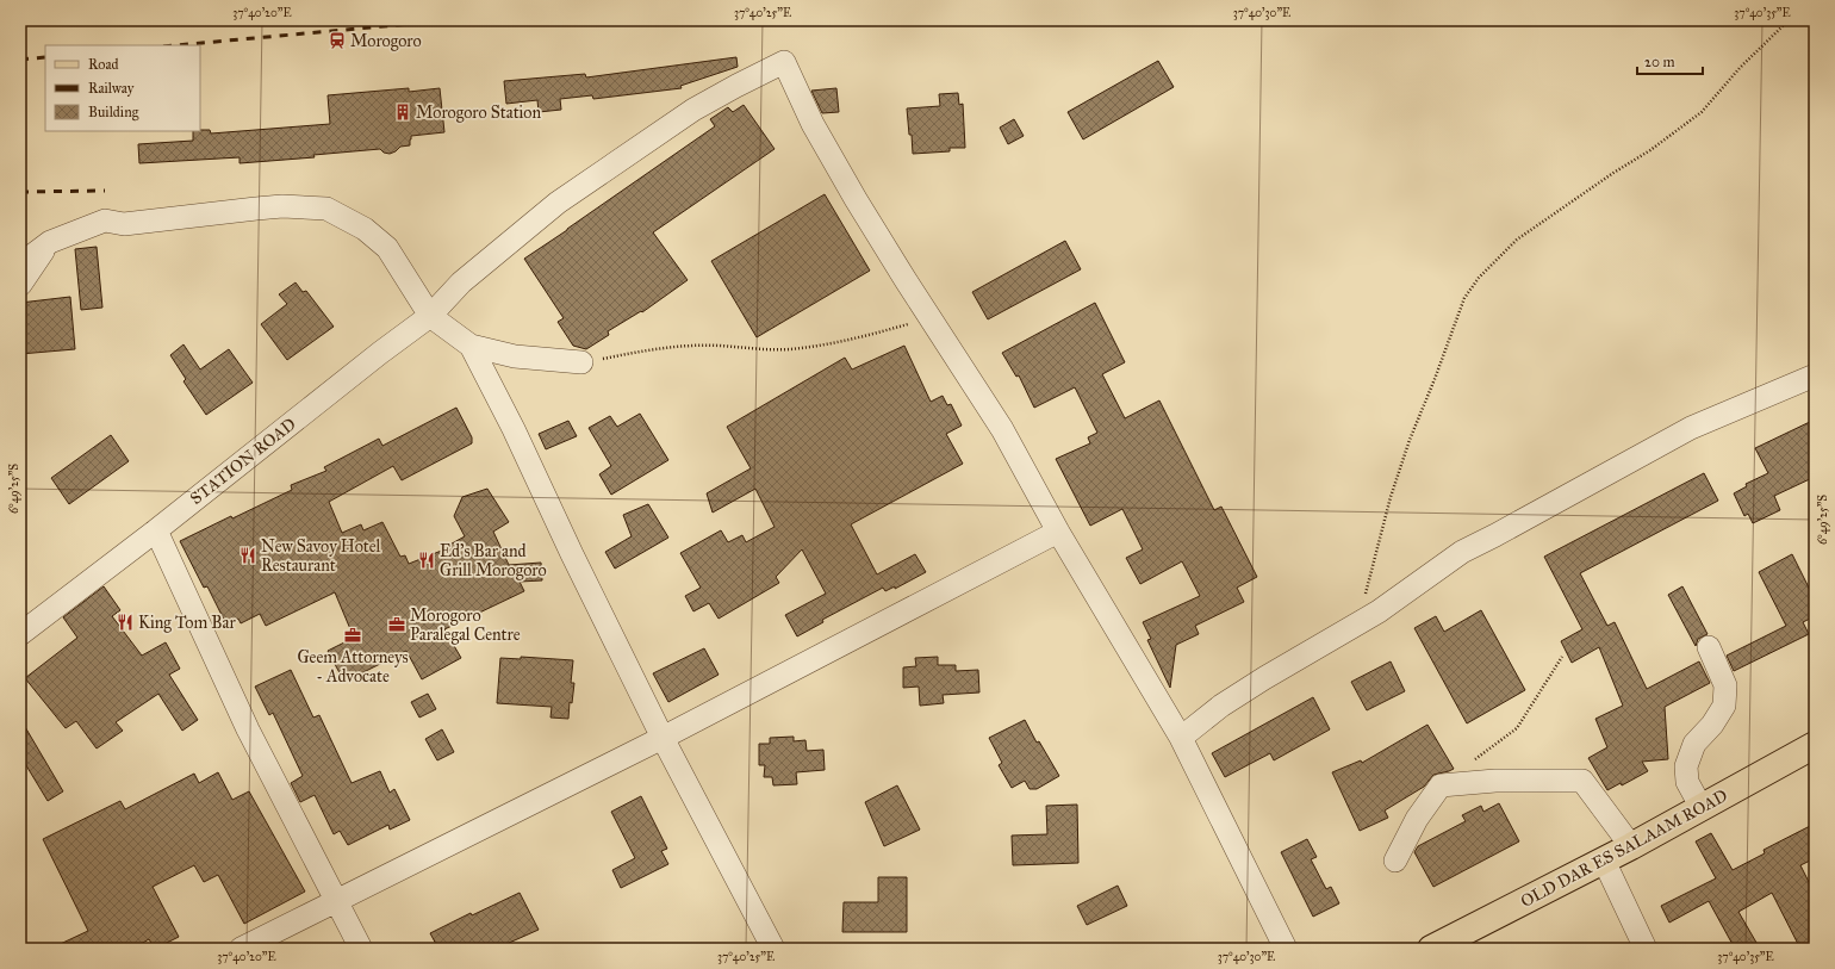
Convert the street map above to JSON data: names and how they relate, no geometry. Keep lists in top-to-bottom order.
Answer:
{
  "streets": {
    "main road": ["OLD DAR ES SALAAM ROAD"],
    "street": ["STATION ROAD"]
  },
  "places": {
    "station": ["Morogoro"],
    "building": ["Morogoro Station"],
    "restaurant": ["New Savoy Hotel Restaurant", "Ed's Bar and Grill Morogoro", "King Tom Bar"],
    "office": ["Morogoro Paralegal Centre", "Geem Attorneys - Advocate"]
  },
  "legend": ["Road", "Railway", "Building"],
  "scale_bar": "20 m",
  "coordinates": [
    "37°40'20\"E",
    "37°40'25\"E",
    "37°40'30\"E",
    "37°40'35\"E",
    "6°49'25\"S"
  ]
}
